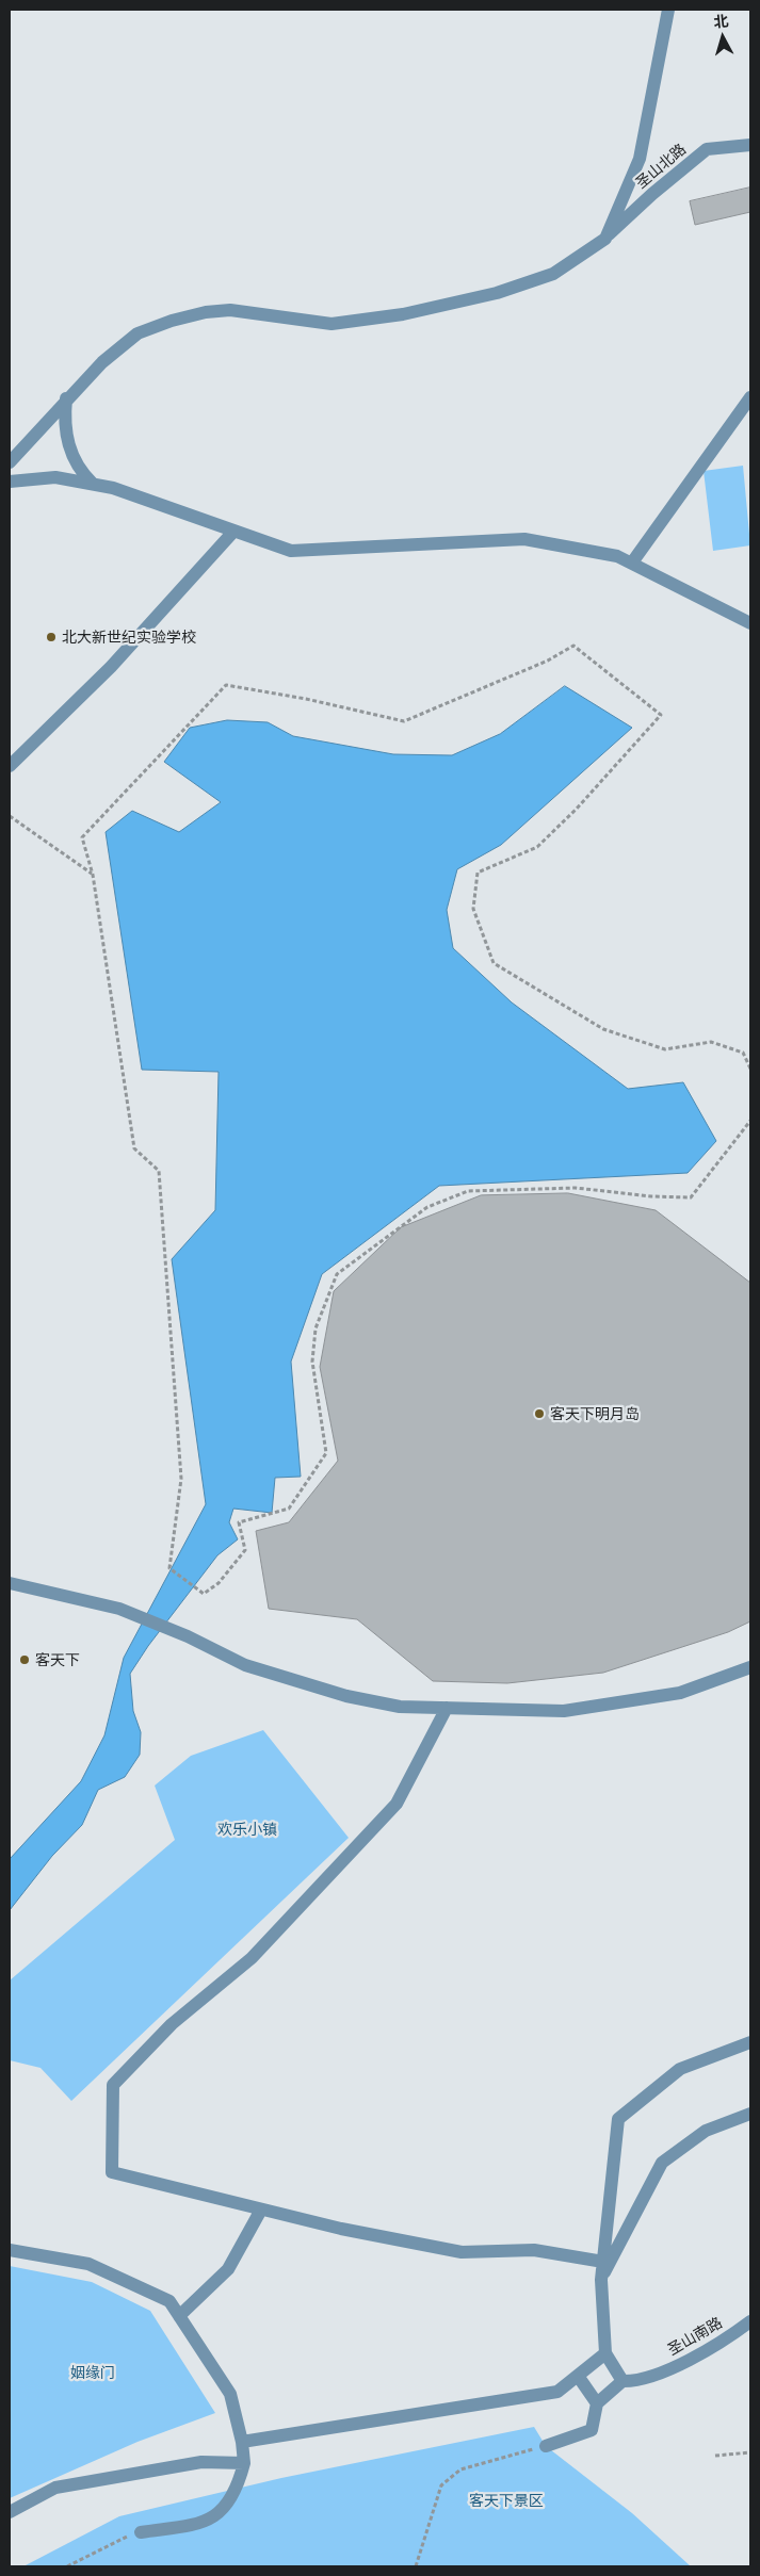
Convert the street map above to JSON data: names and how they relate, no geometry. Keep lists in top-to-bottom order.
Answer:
{
  "streets": {
    "street": ["圣山北路", "圣山南路"]
  },
  "parks": ["欢乐小镇", "姻缘门", "客天下景区"],
  "places": ["北大新世纪实验学校", "客天下明月岛", "客天下"],
  "north": "top"
}
